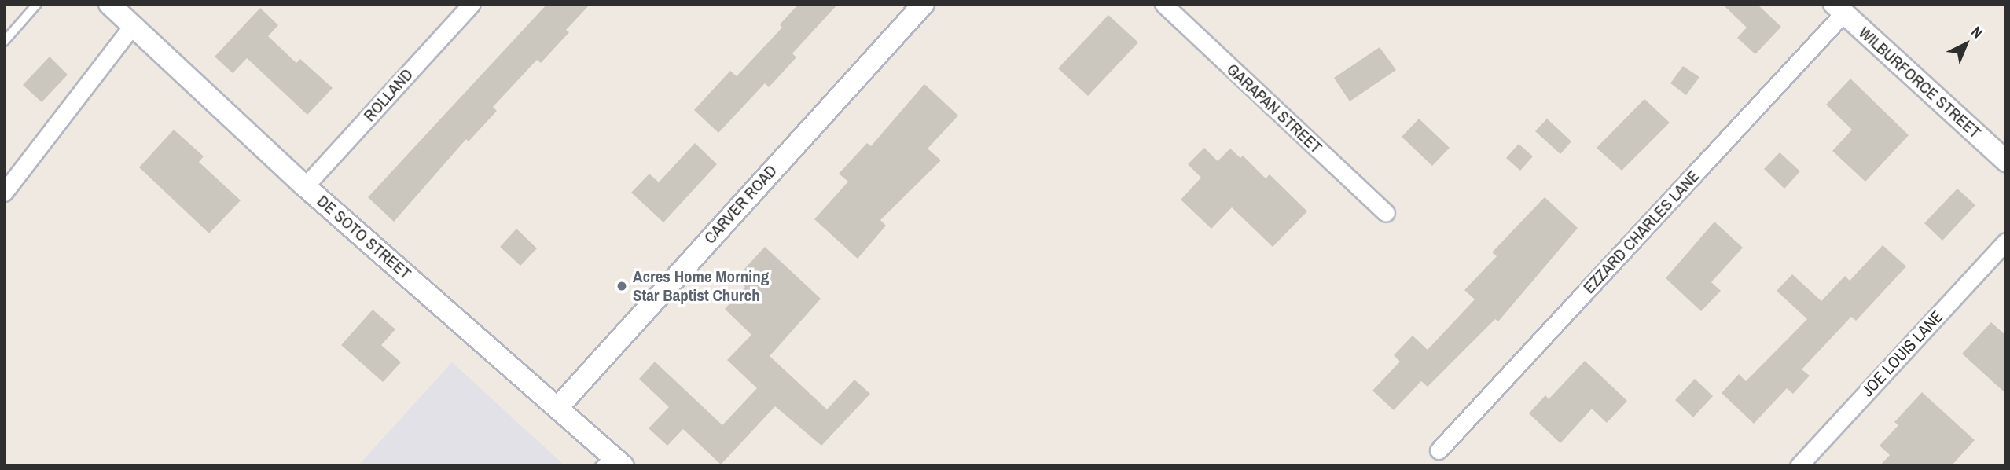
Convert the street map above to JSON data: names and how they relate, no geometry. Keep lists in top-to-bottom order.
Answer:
{
  "streets": {
    "street": [
      "WILBURFORCE STREET",
      "ROLLAND",
      "GARAPAN STREET",
      "CARVER ROAD",
      "EZZARD CHARLES LANE",
      "DE SOTO STREET",
      "JOE LOUIS LANE"
    ]
  },
  "crossings": [
    ["WILBURFORCE STREET", "EZZARD CHARLES LANE"],
    ["ROLLAND", "DE SOTO STREET"],
    ["CARVER ROAD", "DE SOTO STREET"]
  ],
  "places": ["Acres Home Morning Star Baptist Church"],
  "north": "top right"
}
